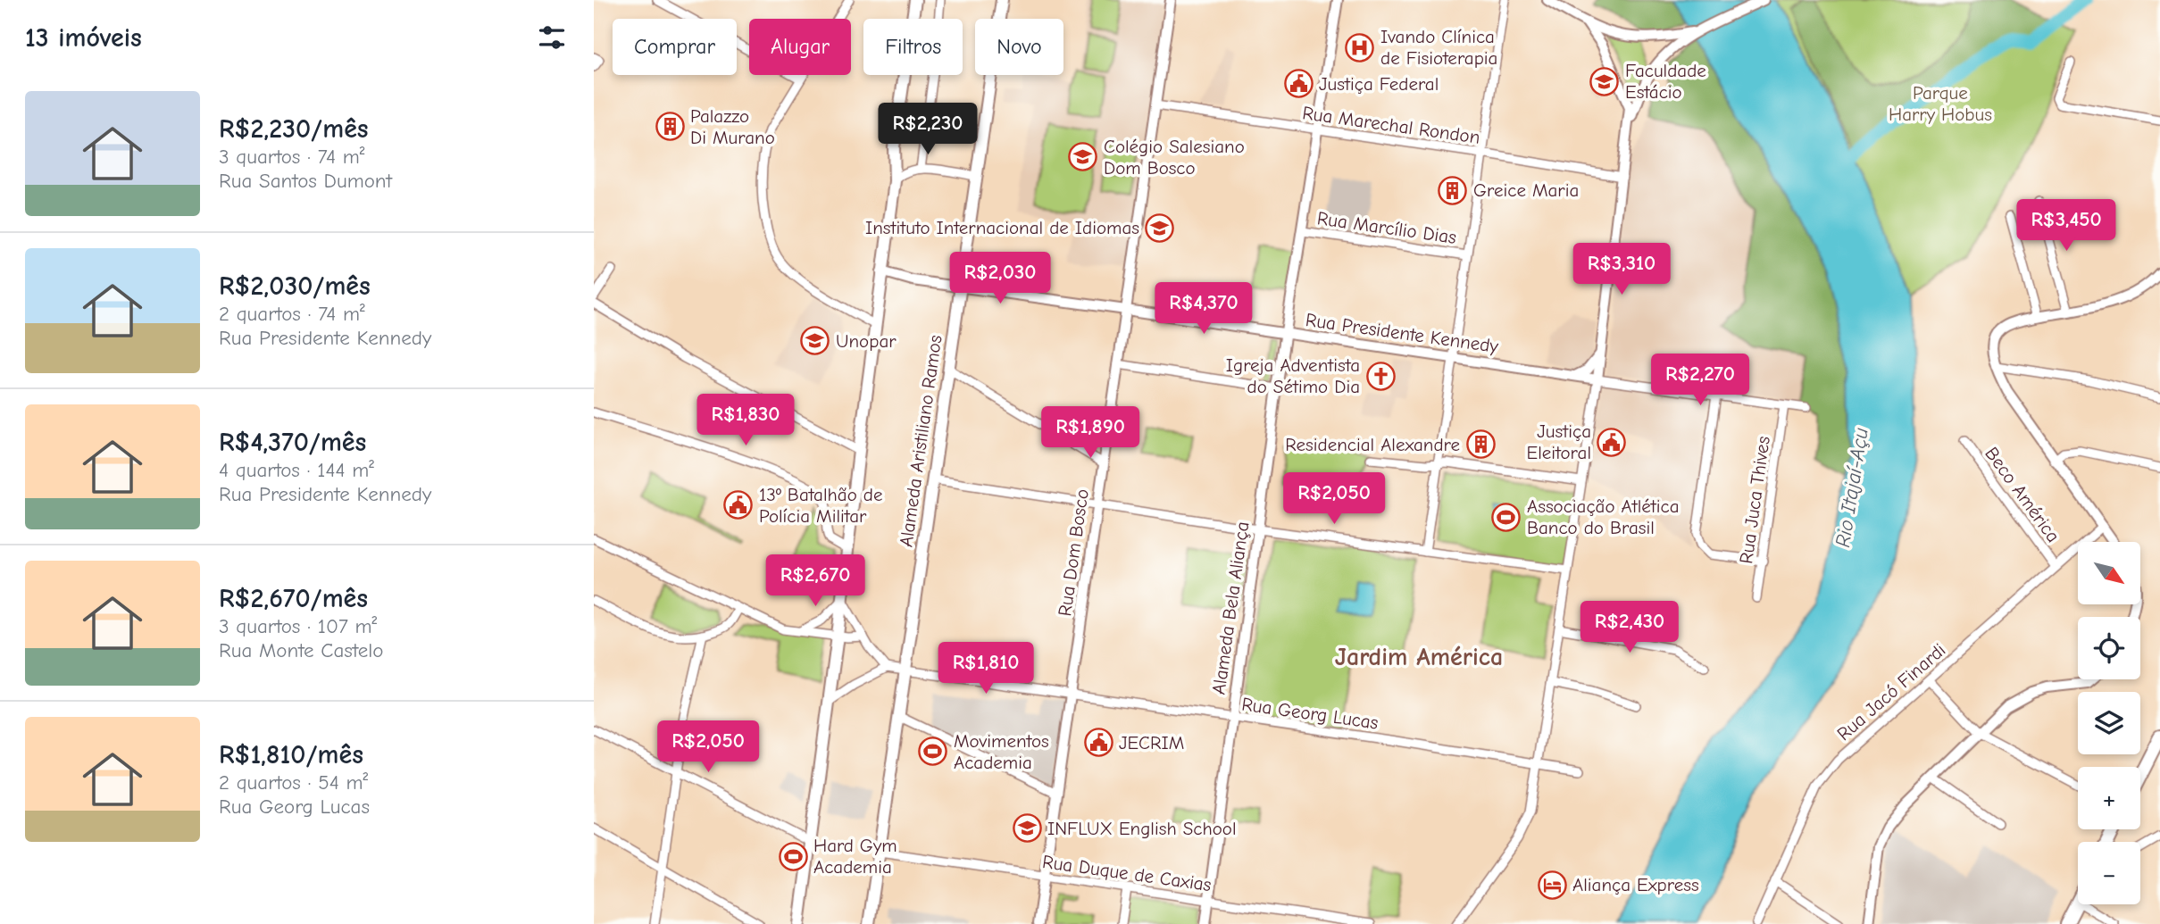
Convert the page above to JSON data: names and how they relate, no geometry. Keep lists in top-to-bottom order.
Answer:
{
  "streets": {
    "main road": ["Alameda Aristiliano Ramos"],
    "street": [
      "Rua Marechal Rondon",
      "Rua Marcílio Dias",
      "Rua Presidente Kennedy",
      "Beco América",
      "Rua Juca Thives",
      "Rua Dom Bosco",
      "Alameda Bela Aliança",
      "Rua Jacó Finardi",
      "Rua Georg Lucas",
      "Rua Duque de Caxias"
    ]
  },
  "crossings": [
    ["Rua Marechal Rondon", "Rua Dom Bosco"],
    ["Rua Marechal Rondon", "Alameda Bela Aliança"],
    ["Rua Marcílio Dias", "Alameda Bela Aliança"],
    ["Rua Presidente Kennedy", "Alameda Aristiliano Ramos"],
    ["Rua Presidente Kennedy", "Rua Juca Thives"],
    ["Rua Presidente Kennedy", "Rua Dom Bosco"],
    ["Rua Presidente Kennedy", "Alameda Bela Aliança"],
    ["Alameda Aristiliano Ramos", "Rua Georg Lucas"],
    ["Alameda Aristiliano Ramos", "Rua Duque de Caxias"],
    ["Beco América", "Rua Jacó Finardi"],
    ["Rua Dom Bosco", "Rua Georg Lucas"],
    ["Rua Dom Bosco", "Rua Duque de Caxias"],
    ["Alameda Bela Aliança", "Rua Georg Lucas"],
    ["Alameda Bela Aliança", "Rua Duque de Caxias"]
  ],
  "districts": ["Jardim América"],
  "water": ["Rio Itajaí-Açu"],
  "parks": ["Parque Harry Hobus"],
  "places": {
    "hospital": ["Ivando Clínica de Fisioterapia"],
    "school or university": [
      "Faculdade Estácio",
      "Colégio Salesiano Dom Bosco",
      "Instituto Internacional de Idiomas",
      "Unopar",
      "INFLUX English School"
    ],
    "public building": [
      "Justiça Federal",
      "Justiça Eleitoral",
      "13º Batalhão de Polícia Militar",
      "JECRIM"
    ],
    "building": ["Palazzo Di Murano", "Greice Maria", "Residencial Alexandre"],
    "church": ["Igreja Adventista do Sétimo Dia"],
    "sports": ["Associação Atlética Banco do Brasil", "Movimentos Academia", "Hard Gym Academia"],
    "hotel": ["Aliança Express"]
  },
  "north": "bottom right",
  "page": {
    "heading": "13 imóveis",
    "chip": [
      "Comprar",
      "Alugar",
      "Filtros",
      "Novo"
    ],
    "list": [
      {
        "name": "R$2,230/mês",
        "note": "3 quartos · 74 m² · Rua Santos Dumont"
      },
      {
        "name": "R$2,030/mês",
        "note": "2 quartos · 74 m² · Rua Presidente Kennedy"
      },
      {
        "name": "R$4,370/mês",
        "note": "4 quartos · 144 m² · Rua Presidente Kennedy"
      },
      {
        "name": "R$2,670/mês",
        "note": "3 quartos · 107 m² · Rua Monte Castelo"
      },
      {
        "name": "R$1,810/mês",
        "note": "2 quartos · 54 m² · Rua Georg Lucas"
      }
    ],
    "price": [
      "R$2,230",
      "R$3,450",
      "R$3,310",
      "R$2,030",
      "R$4,370",
      "R$2,270",
      "R$1,830",
      "R$1,890",
      "R$2,050",
      "R$2,670",
      "R$2,430",
      "R$1,810",
      "R$2,050"
    ],
    "map_buttons": ["+", "−"]
  }
}
